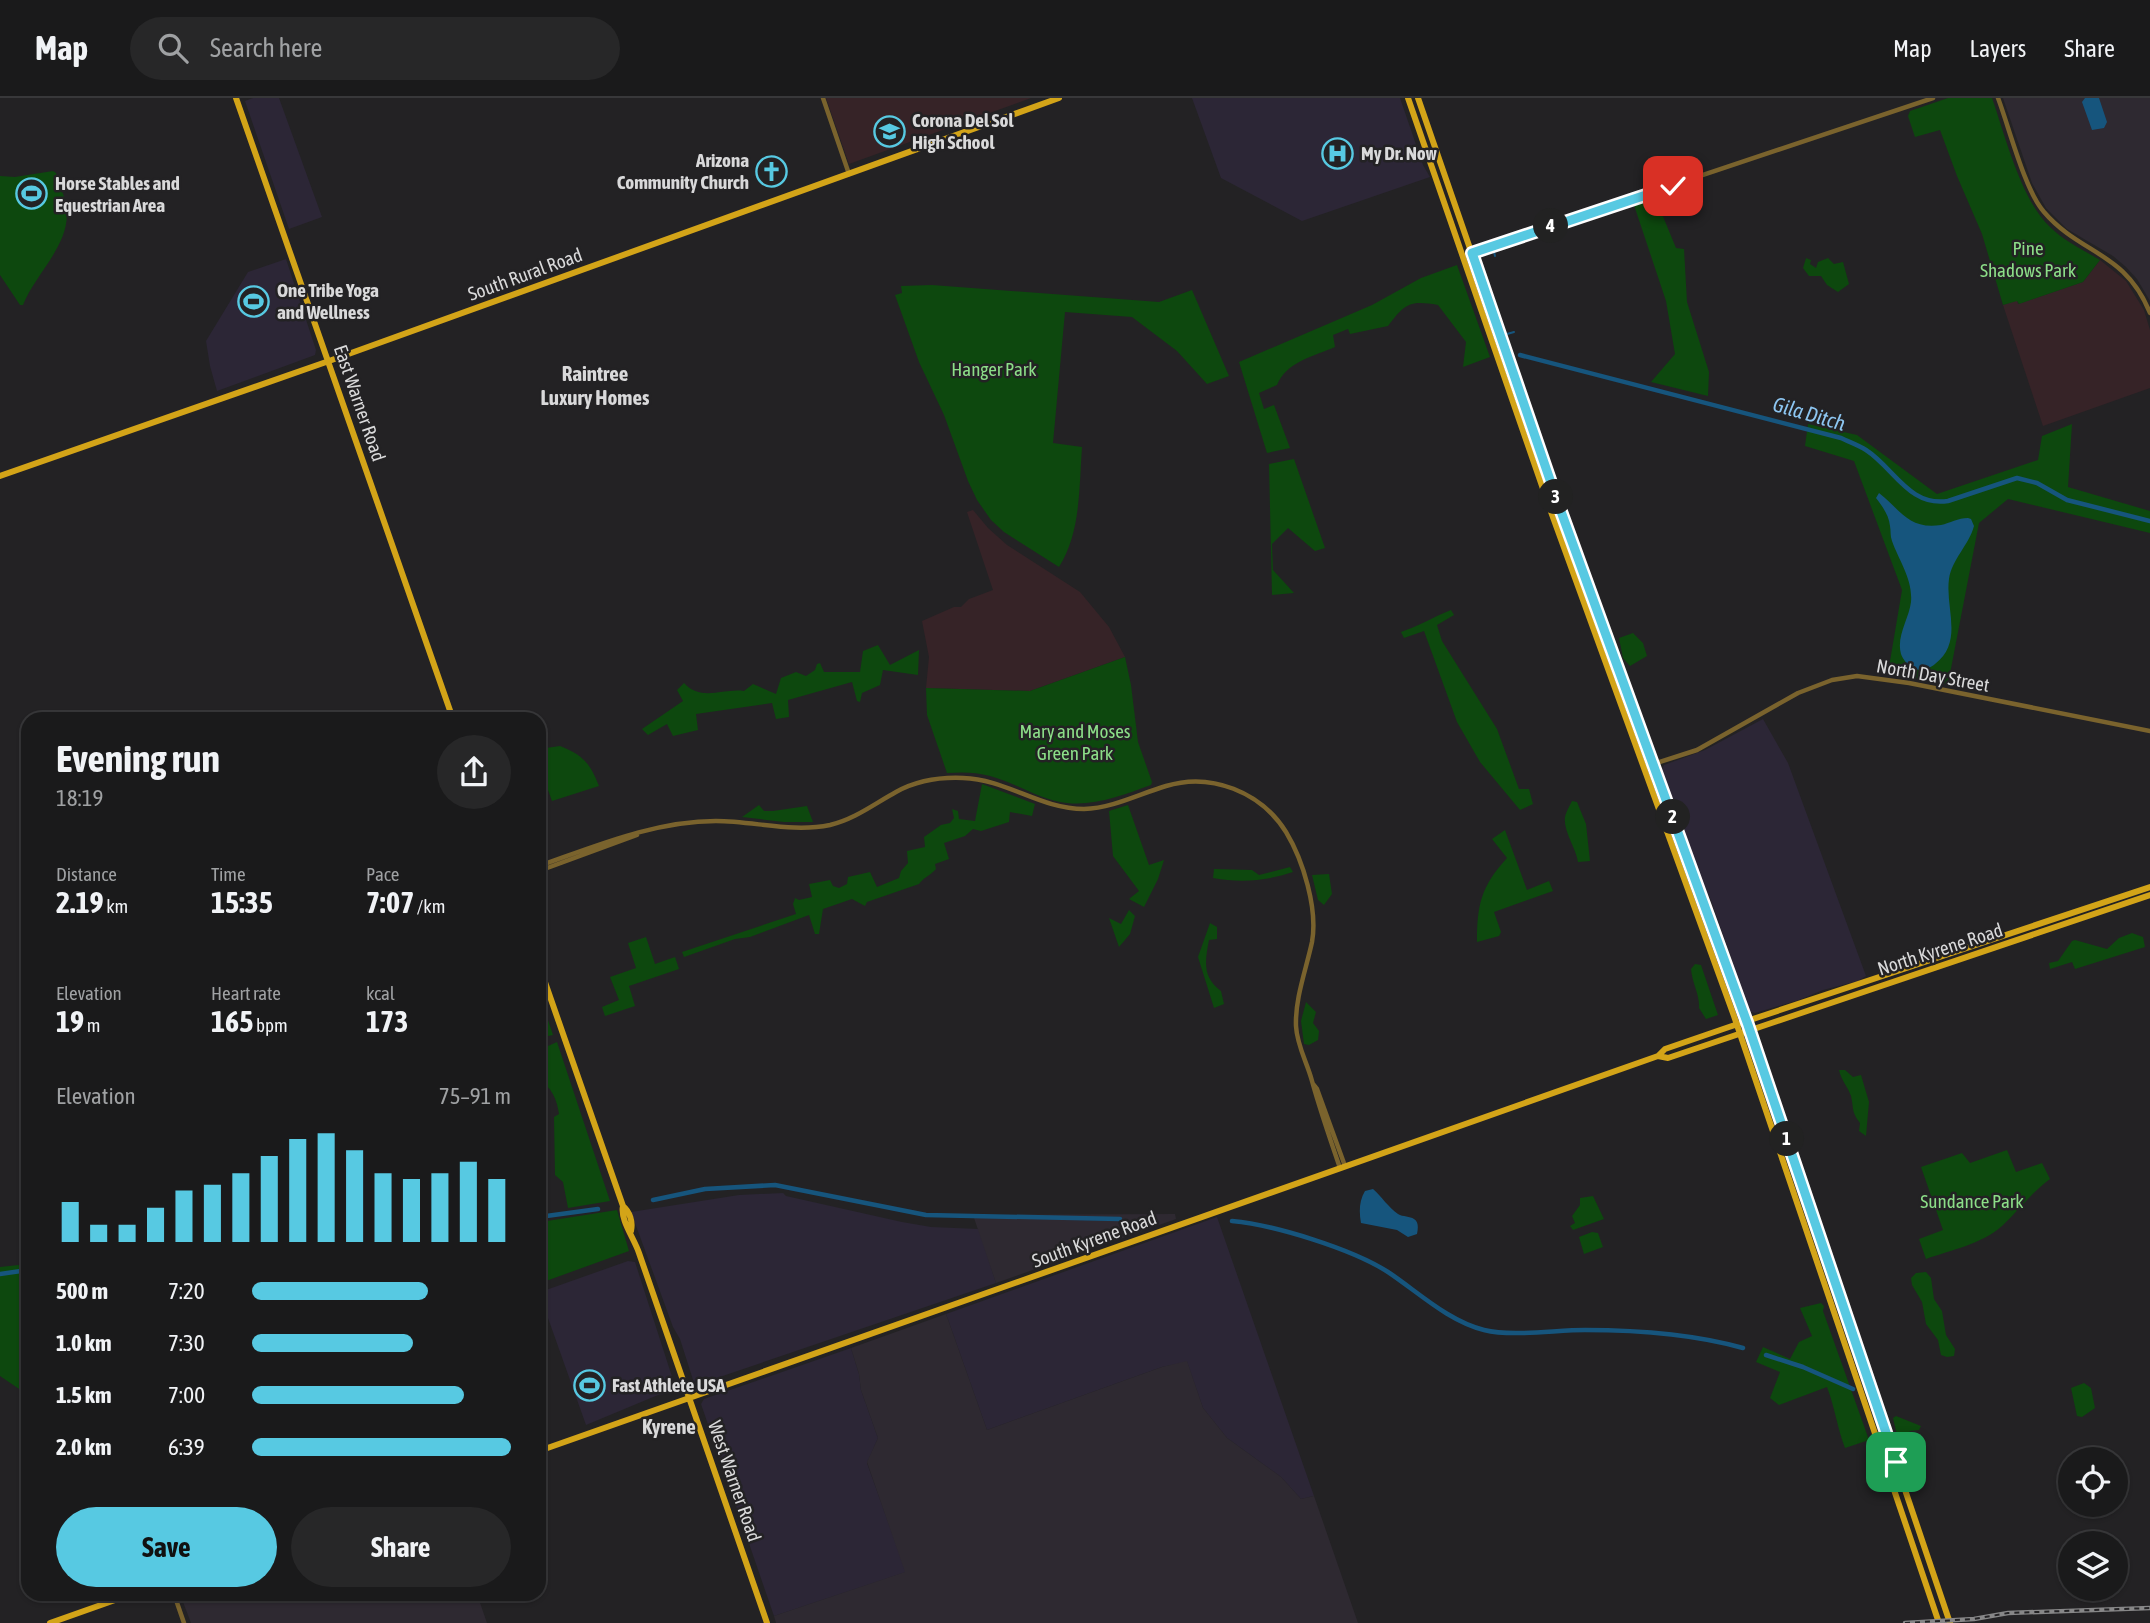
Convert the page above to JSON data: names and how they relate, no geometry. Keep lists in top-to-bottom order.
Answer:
{
  "streets": {
    "main road": [
      "South Rural Road",
      "East Warner Road",
      "North Kyrene Road",
      "South Kyrene Road",
      "West Warner Road"
    ],
    "street": ["North Day Street"]
  },
  "crossings": [
    ["South Rural Road", "East Warner Road"],
    ["North Kyrene Road", "South Kyrene Road"],
    ["South Kyrene Road", "West Warner Road"]
  ],
  "districts": ["Raintree Luxury Homes", "Kyrene"],
  "water": ["Gila Ditch"],
  "parks": [
    "Pine Shadows Park",
    "Hanger Park",
    "Mary and Moses Green Park",
    "Sundance Park"
  ],
  "places": {
    "school or university": ["Corona Del Sol High School"],
    "hospital": ["My Dr. Now"],
    "church": ["Arizona Community Church"],
    "sports": ["Horse Stables and Equestrian Area", "One Tribe Yoga and Wellness", "Fast Athlete USA"]
  },
  "page": {
    "header": "Map",
    "search": "Search here",
    "nav": ["Map", "Layers", "Share"],
    "pins": [
      "4",
      "3",
      "2",
      "1"
    ],
    "heading": ["Evening run", "18:19"],
    "stats": [
      ["Distance", "2.19 km"],
      ["Time", "15:35"],
      ["Pace", "7:07 /km"],
      ["Elevation", "19 m"],
      ["Heart rate", "165 bpm"],
      ["kcal", "173"]
    ],
    "chart": ["Elevation", "75–91 m"],
    "list": [
      {
        "name": "500 m",
        "note": "7:20"
      },
      {
        "name": "1.0 km",
        "note": "7:30"
      },
      {
        "name": "1.5 km",
        "note": "7:00"
      },
      {
        "name": "2.0 km",
        "note": "6:39"
      }
    ],
    "buttons": ["Save", "Share"]
  }
}
